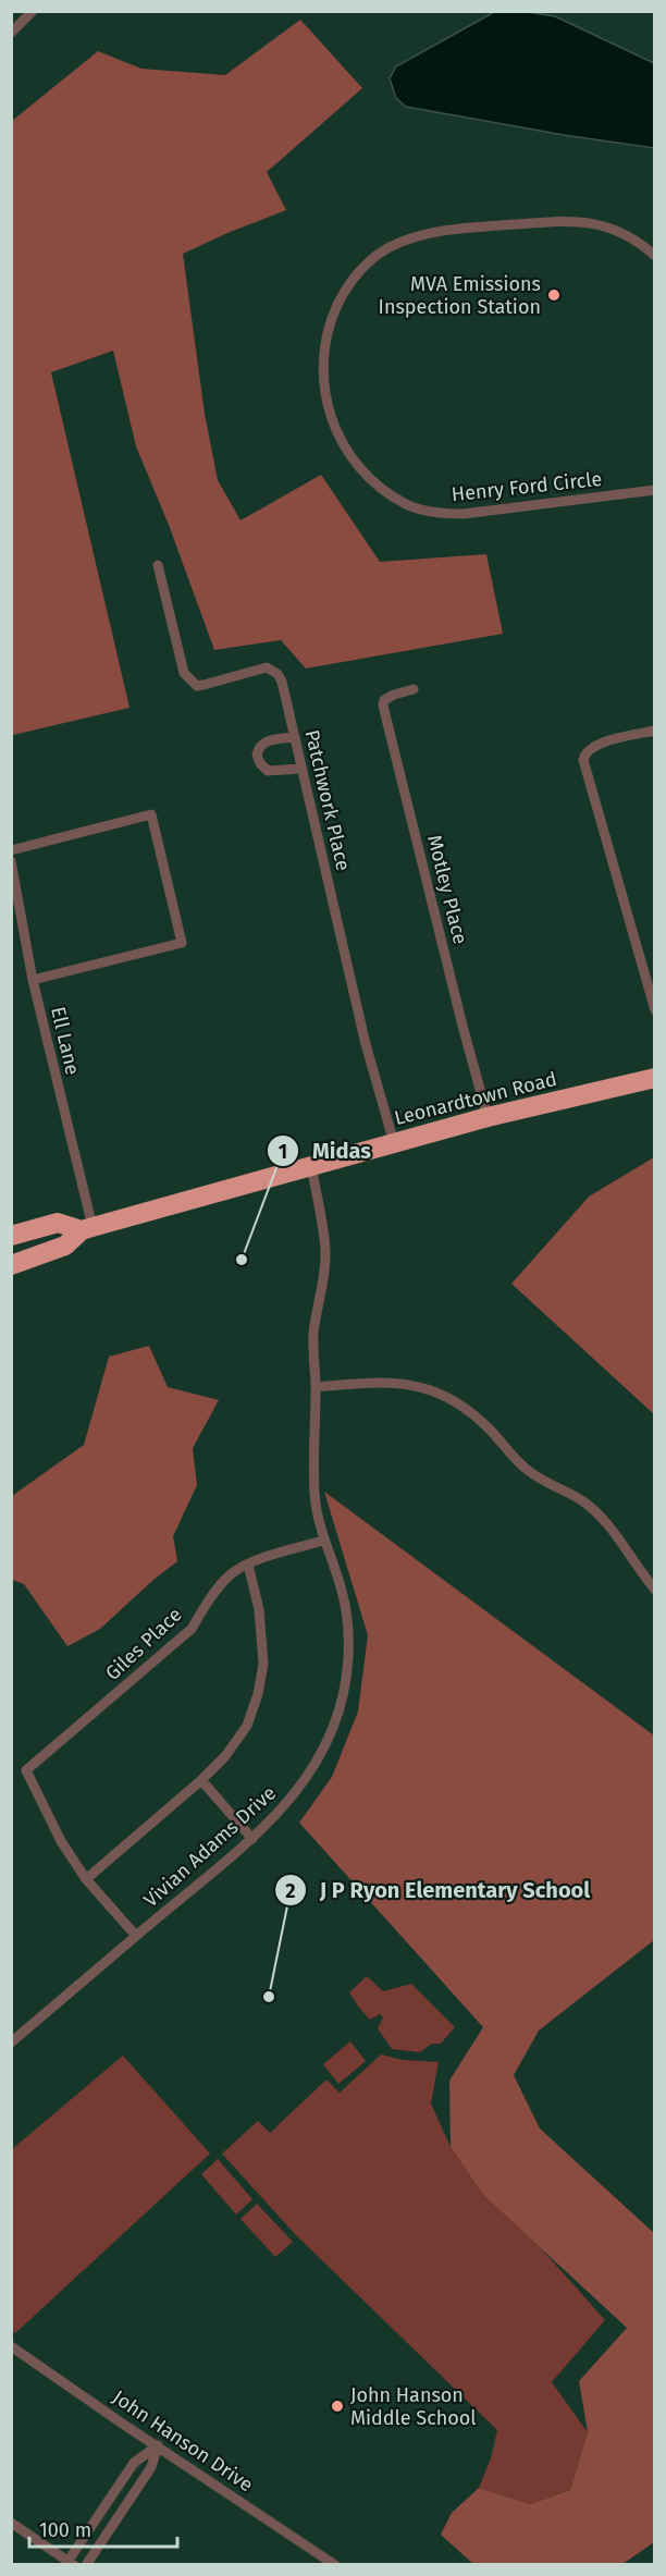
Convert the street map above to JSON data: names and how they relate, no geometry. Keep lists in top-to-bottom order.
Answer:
{
  "streets": {
    "highway": ["Leonardtown Road"],
    "street": [
      "Henry Ford Circle",
      "Patchwork Place",
      "Motley Place",
      "Ell Lane",
      "Giles Place",
      "Vivian Adams Drive",
      "John Hanson Drive"
    ]
  },
  "crossings": [
    ["Patchwork Place", "Leonardtown Road"],
    ["Motley Place", "Leonardtown Road"],
    ["Ell Lane", "Leonardtown Road"],
    ["Leonardtown Road", "Vivian Adams Drive"],
    ["Giles Place", "Vivian Adams Drive"]
  ],
  "places": [
    "MVA Emissions Inspection Station",
    "Midas",
    "J P Ryon Elementary School",
    "John Hanson Middle School"
  ],
  "scale_bar": "100 m"
}
